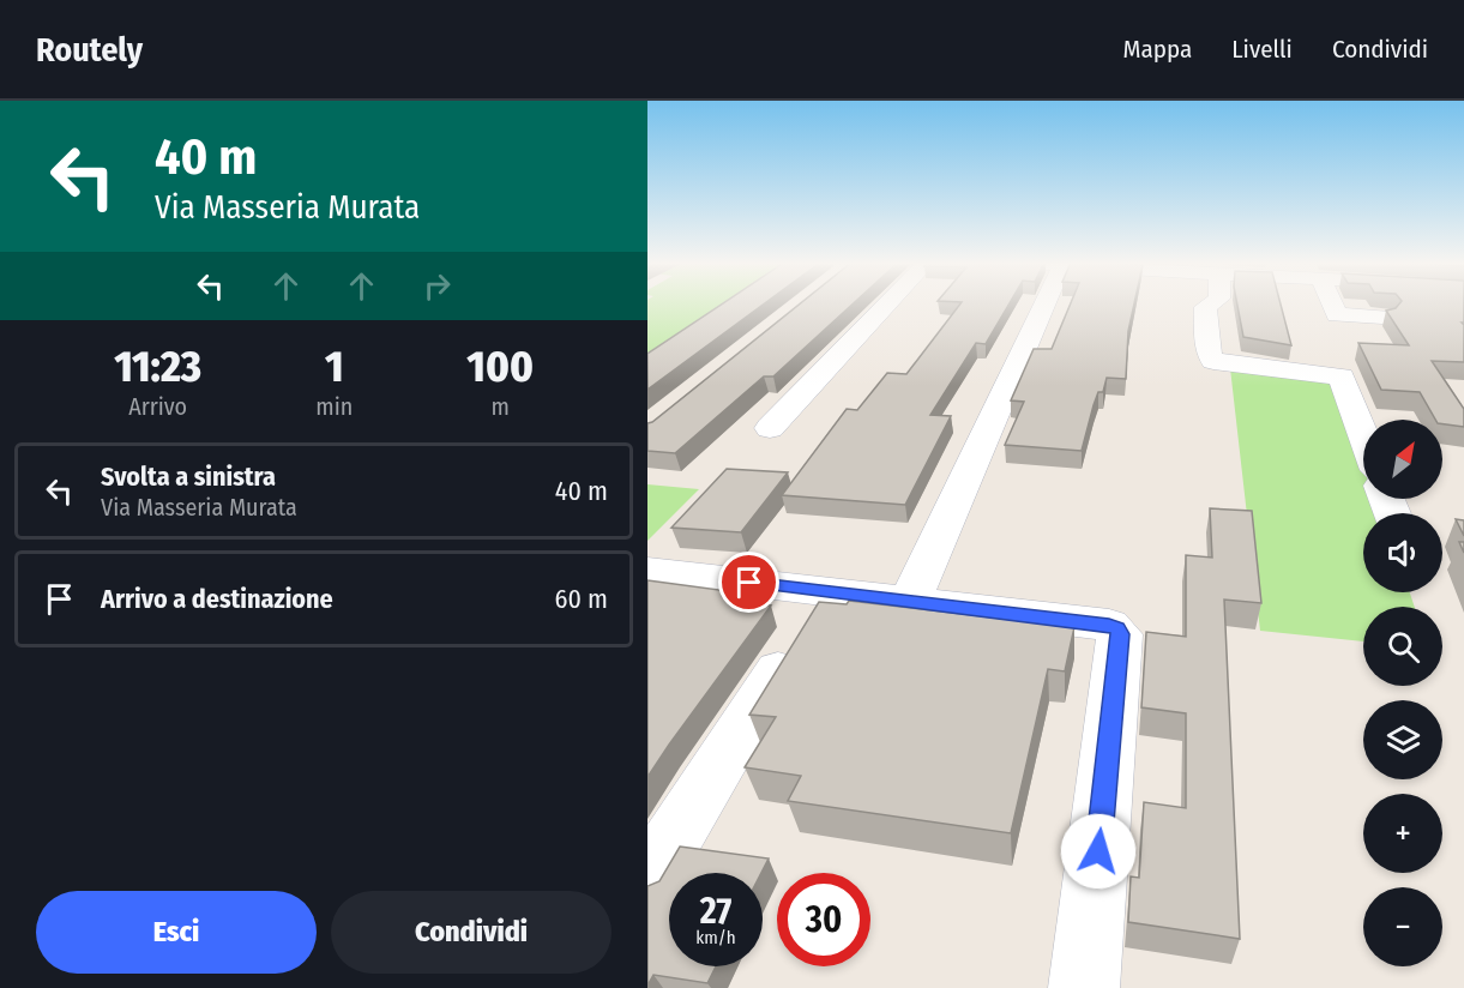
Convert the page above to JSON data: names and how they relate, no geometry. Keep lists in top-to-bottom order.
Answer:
{
  "north": "top right",
  "page": {
    "header": "Routely",
    "nav": ["Mappa", "Livelli", "Condividi"],
    "turn": ["40 m", "Via Masseria Murata"],
    "eta": [
      "11:23",
      "Arrivo",
      "1",
      "min",
      "100",
      "m"
    ],
    "map_buttons": ["+", "−"],
    "list": [
      {
        "name": "Svolta a sinistra",
        "note": "Via Masseria Murata",
        "value": "40 m"
      },
      {
        "name": "Arrivo a destinazione",
        "value": "60 m"
      }
    ],
    "speed": "27 km/h",
    "limit": "30",
    "buttons": ["Esci", "Condividi"]
  }
}
